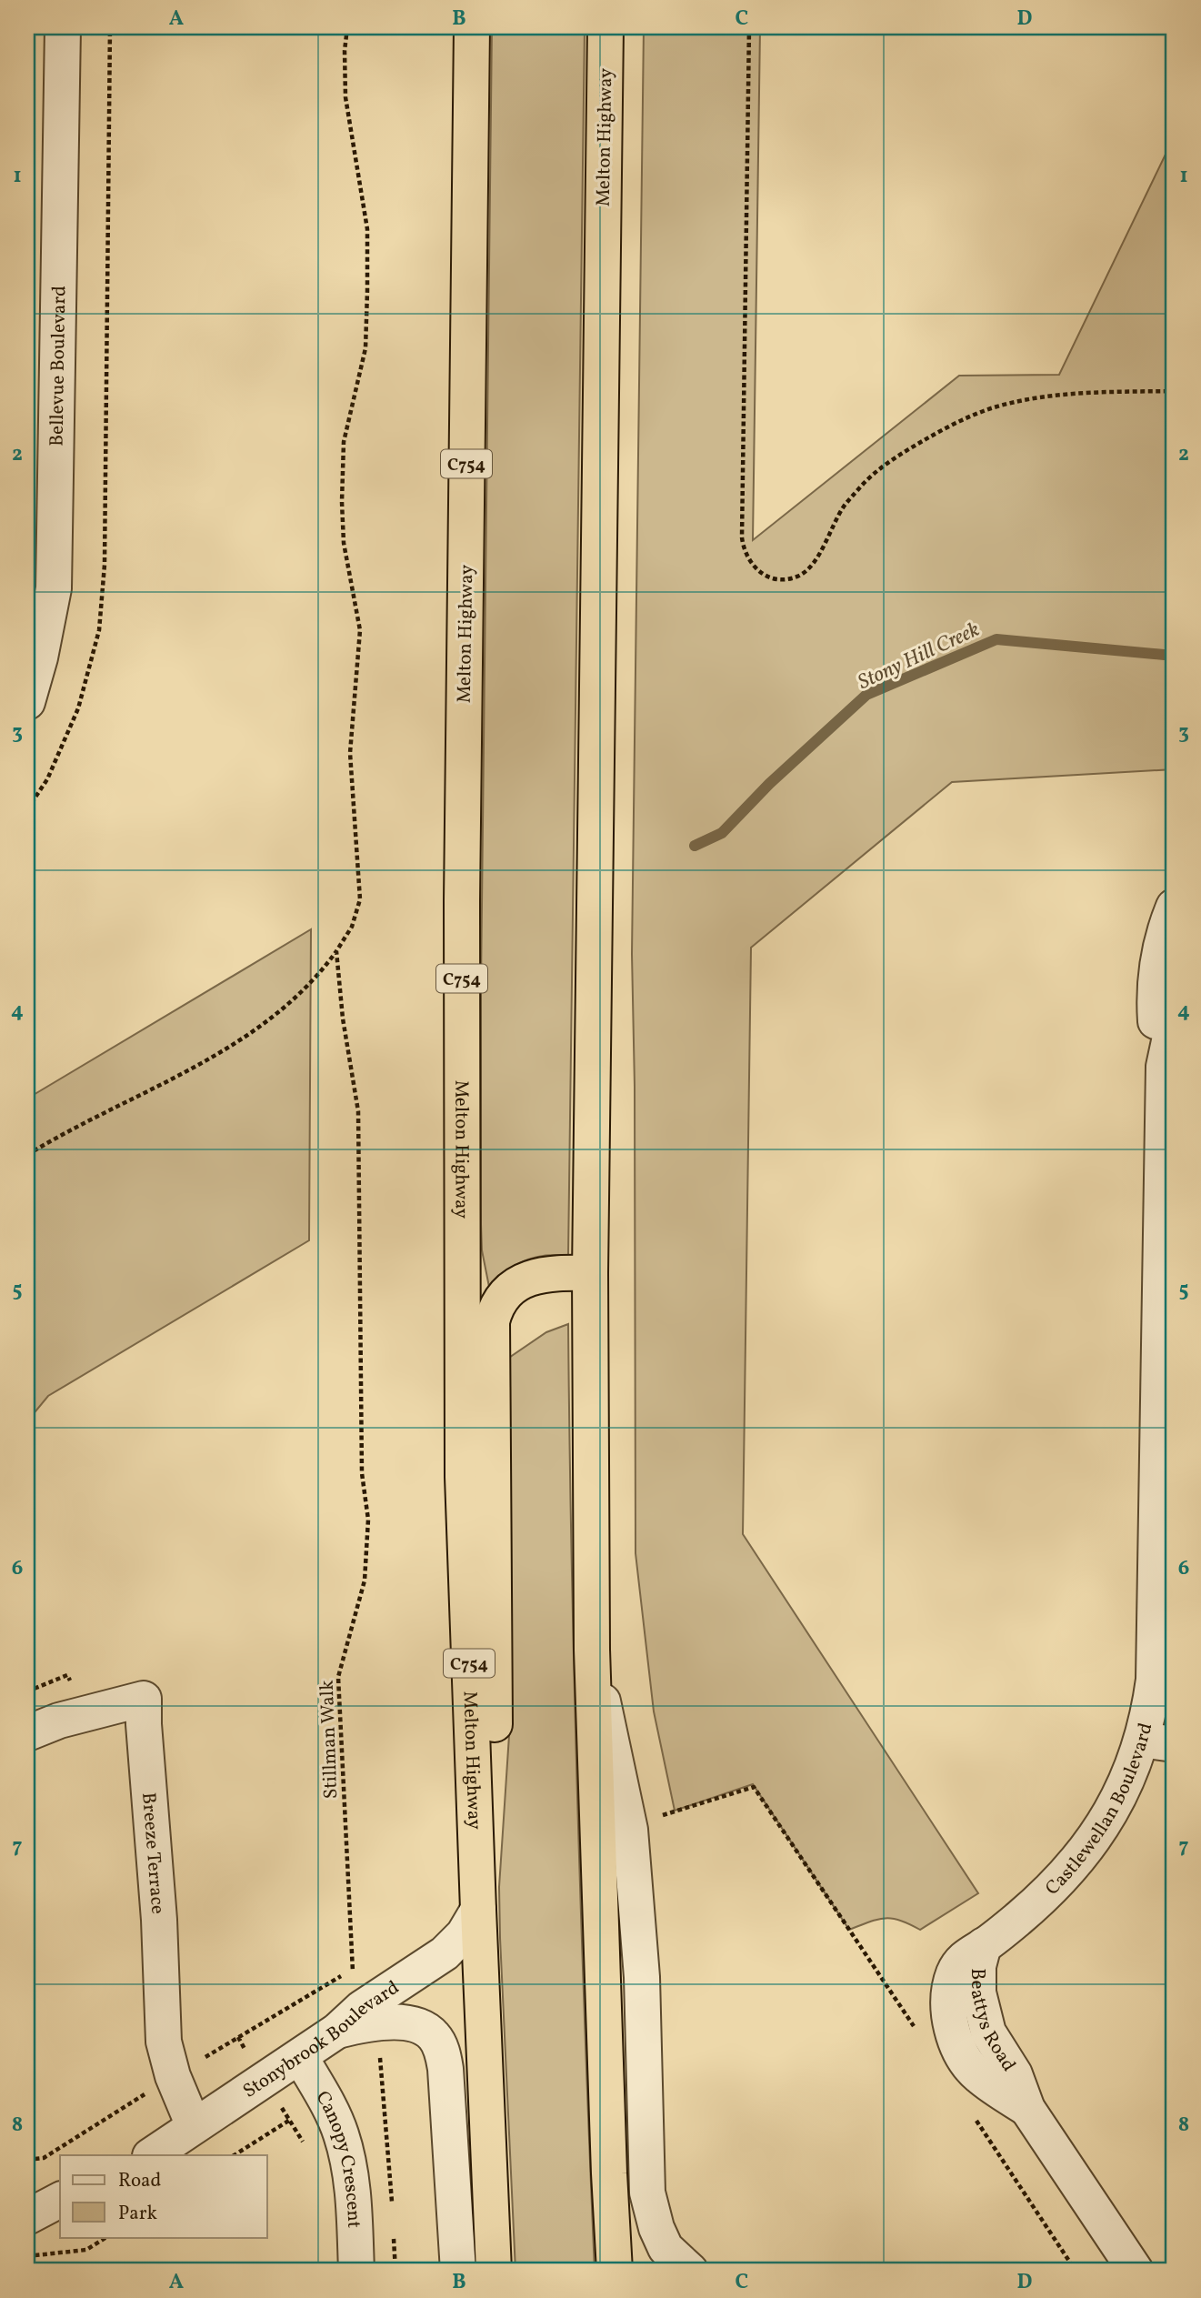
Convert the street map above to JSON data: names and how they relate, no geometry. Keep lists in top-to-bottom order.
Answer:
{
  "streets": {
    "highway": ["Melton Highway", "C754"],
    "street": [
      "Bellevue Boulevard",
      "Castlewellan Boulevard",
      "Breeze Terrace",
      "Beattys Road",
      "Stonybrook Boulevard",
      "Canopy Crescent"
    ],
    "path": ["Stillman Walk"]
  },
  "crossings": [
    ["Melton Highway", "Stonybrook Boulevard"],
    ["Stillman Walk", "Stonybrook Boulevard"],
    ["Castlewellan Boulevard", "Beattys Road"],
    ["Breeze Terrace", "Stonybrook Boulevard"],
    ["Stonybrook Boulevard", "Canopy Crescent"]
  ],
  "water": ["Stony Hill Creek"],
  "legend": ["Road", "Park"],
  "grid": {
    "columns": [
      "A",
      "B",
      "C",
      "D"
    ],
    "rows": [
      "1",
      "2",
      "3",
      "4",
      "5",
      "6",
      "7",
      "8"
    ]
  }
}
